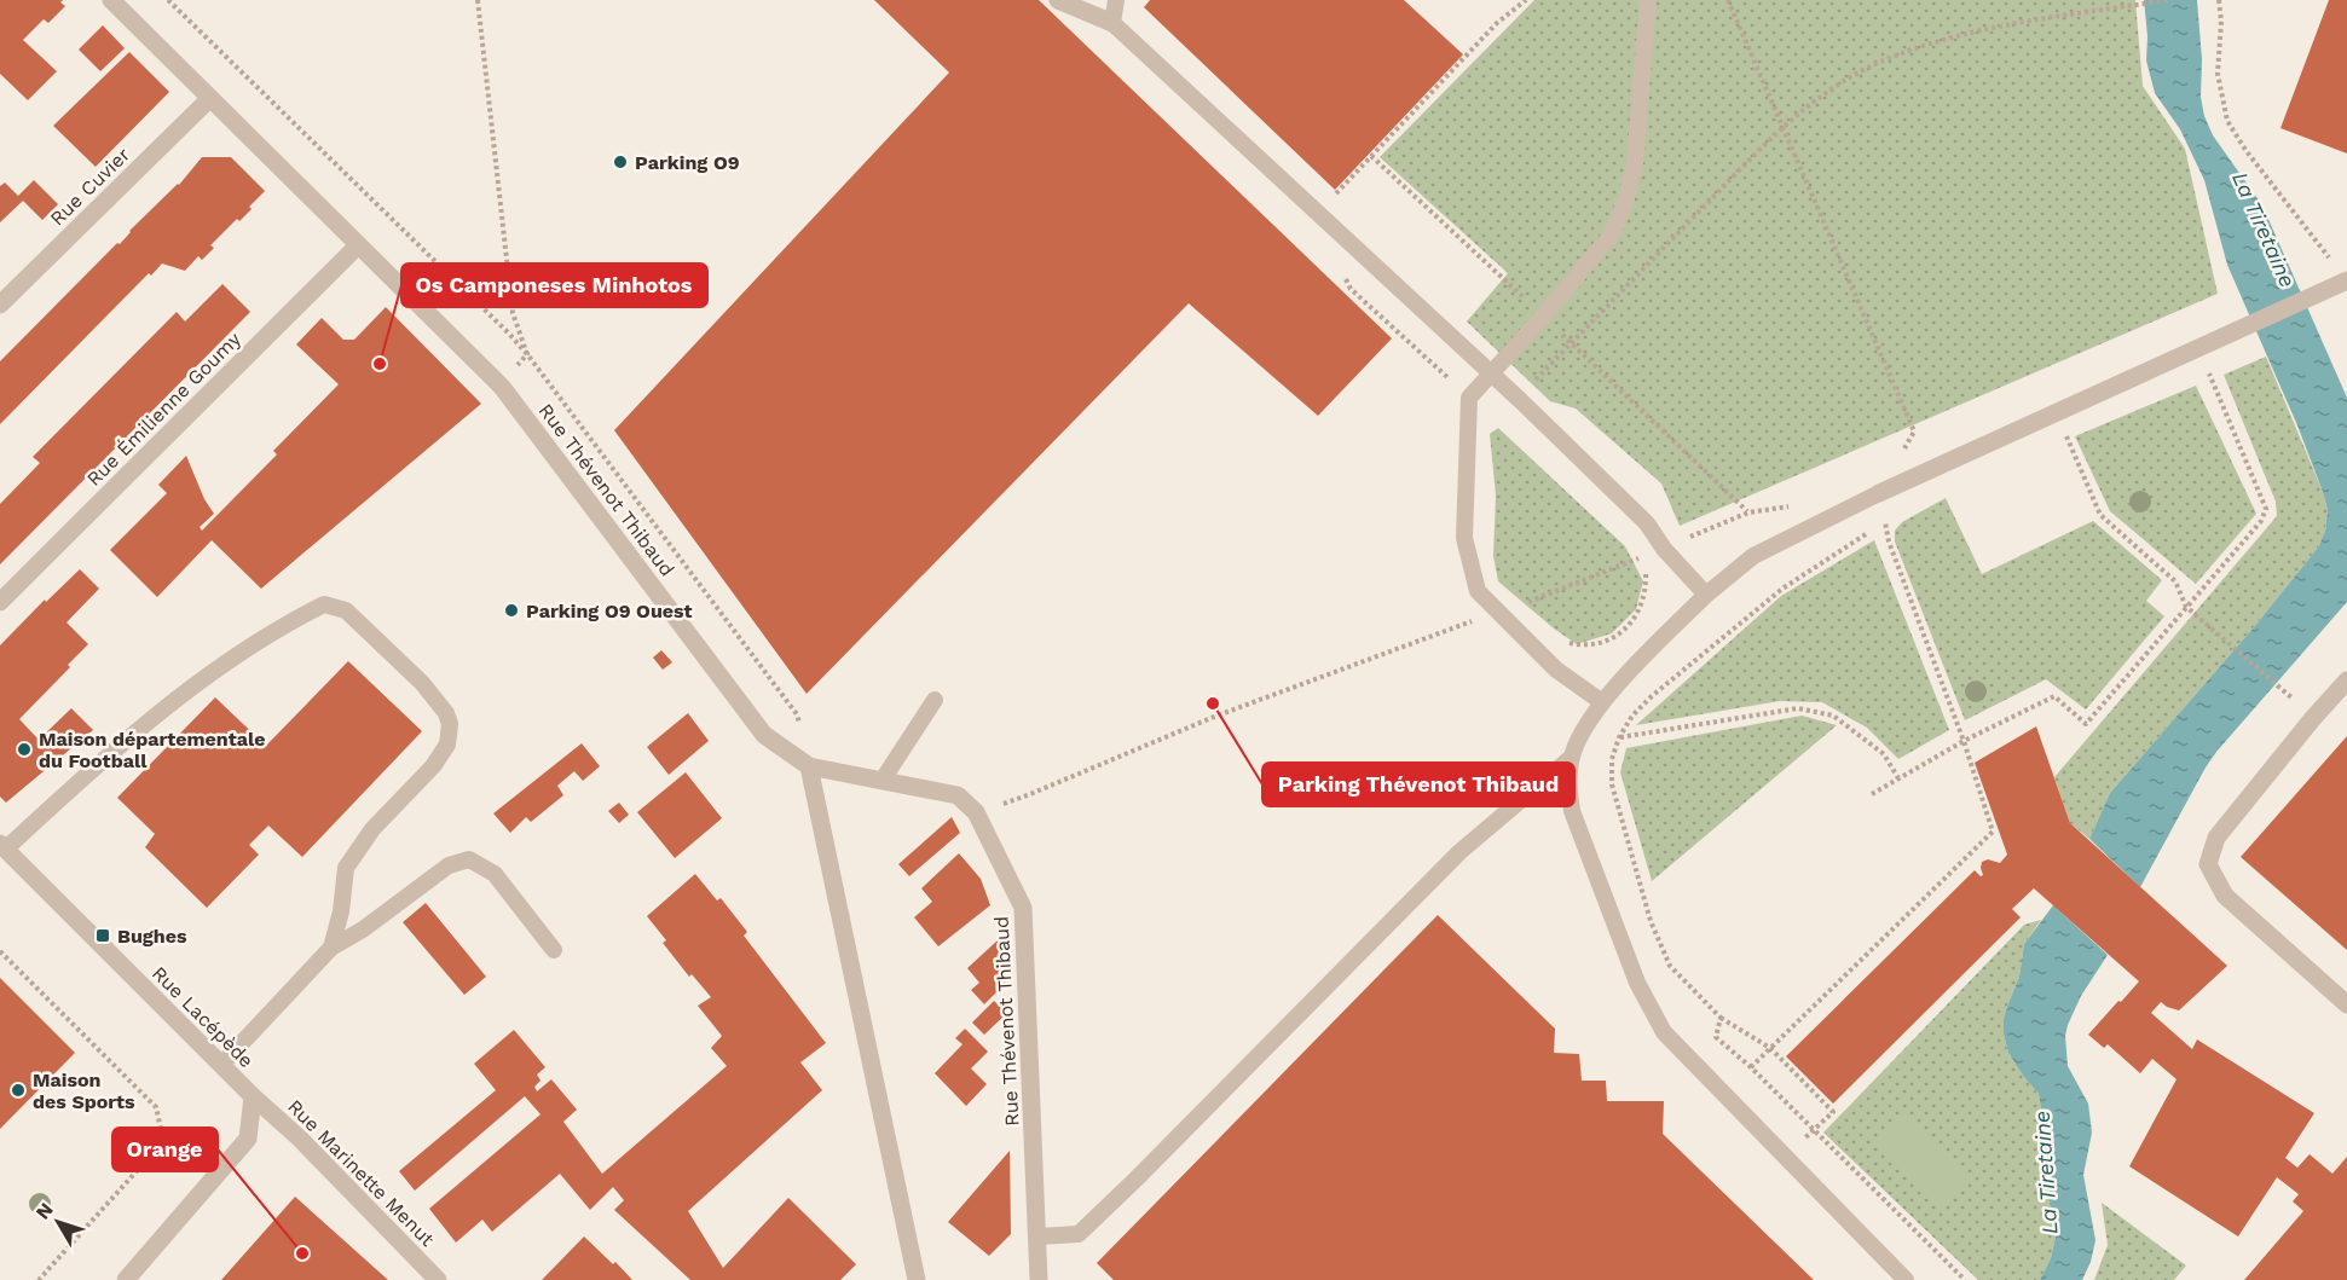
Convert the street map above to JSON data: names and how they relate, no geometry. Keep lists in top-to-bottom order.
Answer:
{
  "streets": {
    "street": [
      "Rue Cuvier",
      "Rue Émilienne Goumy",
      "Rue Thévenot Thibaud",
      "Rue Lacépède",
      "Rue Marinette Menut"
    ]
  },
  "crossings": [
    ["Rue Cuvier", "Rue Thévenot Thibaud"],
    ["Rue Émilienne Goumy", "Rue Thévenot Thibaud"],
    ["Rue Lacépède", "Rue Marinette Menut"]
  ],
  "water": ["La Tiretaine"],
  "places": {
    "other": [
      "Parking O9",
      "Os Camponeses Minhotos",
      "Parking O9 Ouest",
      "Parking Thévenot Thibaud",
      "Maison départementale du Football",
      "Maison des Sports",
      "Orange"
    ],
    "transit": ["Bughes"]
  },
  "north": "top left"
}
